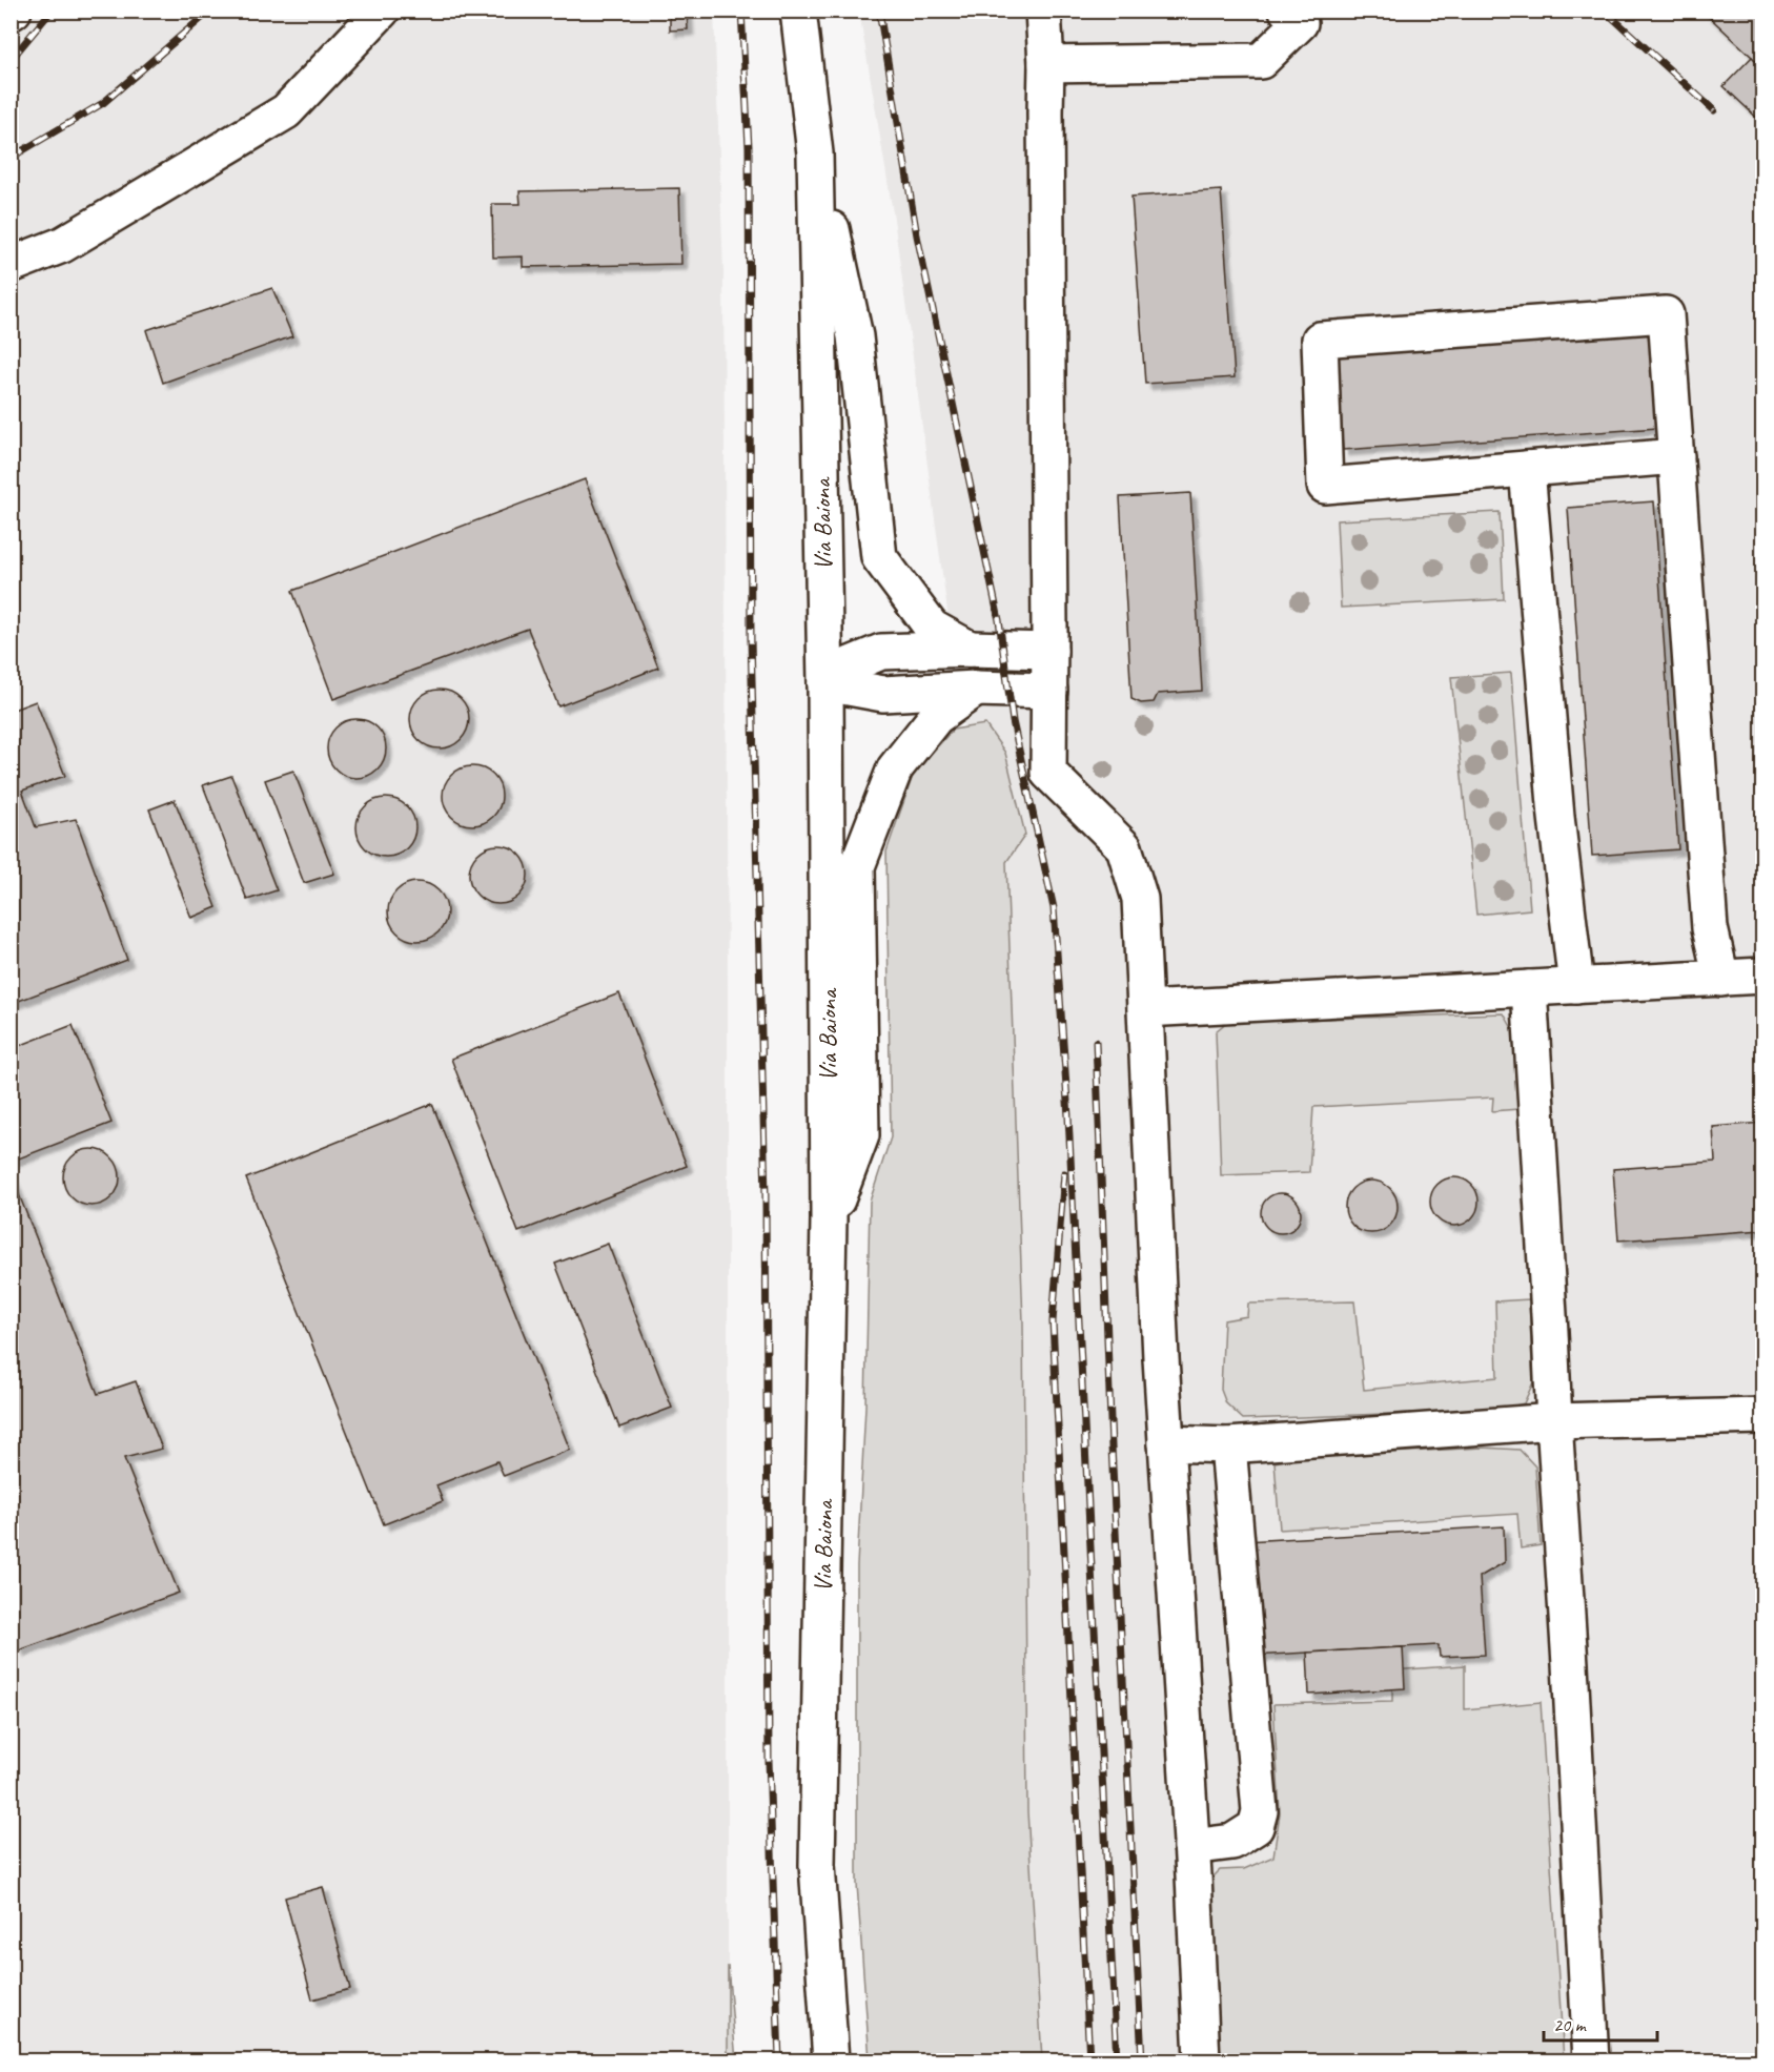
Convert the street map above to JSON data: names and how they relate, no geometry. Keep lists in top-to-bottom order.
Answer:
{
  "streets": {
    "street": ["Via Baiona"]
  },
  "scale_bar": "20 m"
}
